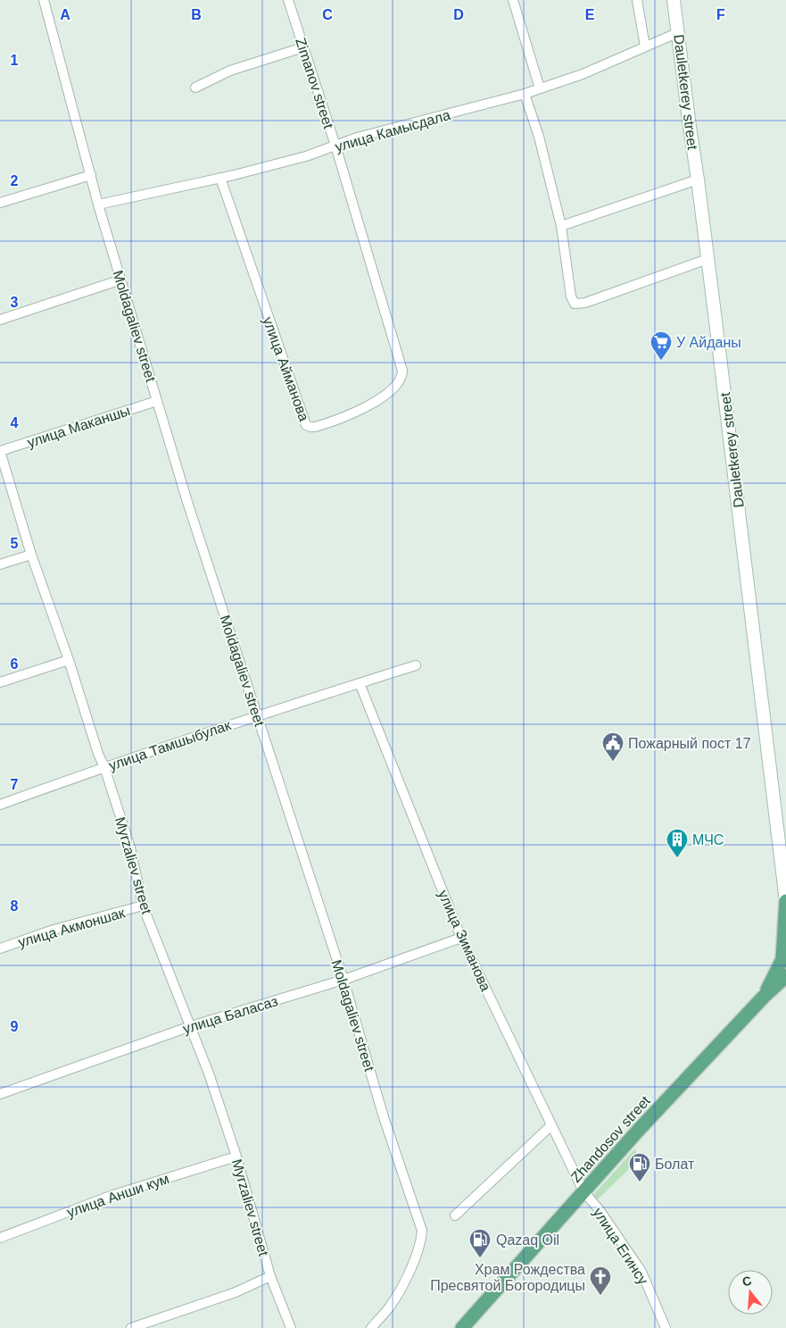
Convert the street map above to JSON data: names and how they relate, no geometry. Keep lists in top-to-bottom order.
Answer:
{
  "streets": {
    "main road": ["Dauletkerey street", "Zhandosov street"],
    "street": [
      "Zimanov street",
      "улица Камысдала",
      "Moldagaliev street",
      "улица Айманова",
      "улица Маканшы",
      "улица Тамшыбулак",
      "Myrzaliev street",
      "улица Акмоншак",
      "улица Зиманова",
      "улица Баласаз",
      "улица Анши кум",
      "улица Егинсу"
    ]
  },
  "crossings": [
    ["Zimanov street", "улица Камысдала"],
    ["Zimanov street", "улица Айманова"],
    ["Dauletkerey street", "улица Камысдала"],
    ["улица Камысдала", "Moldagaliev street"],
    ["улица Камысдала", "улица Айманова"],
    ["Moldagaliev street", "улица Маканшы"],
    ["Moldagaliev street", "улица Тамшыбулак"],
    ["Moldagaliev street", "улица Баласаз"],
    ["улица Маканшы", "Myrzaliev street"],
    ["улица Тамшыбулак", "Myrzaliev street"],
    ["улица Тамшыбулак", "улица Зиманова"],
    ["Myrzaliev street", "улица Акмоншак"],
    ["Myrzaliev street", "улица Баласаз"],
    ["Myrzaliev street", "улица Анши кум"],
    ["улица Зиманова", "улица Баласаз"],
    ["улица Зиманова", "Zhandosov street"],
    ["улица Зиманова", "улица Егинсу"],
    ["Zhandosov street", "улица Егинсу"]
  ],
  "places": {
    "supermarket": ["У Айданы"],
    "public building": ["Пожарный пост 17"],
    "building": ["МЧС"],
    "fuel station": ["Болат", "Qazaq Oil"],
    "church": ["Храм Рождества Пресвятой Богородицы"]
  },
  "north": "top",
  "grid": {
    "columns": [
      "A",
      "B",
      "C",
      "D",
      "E",
      "F"
    ],
    "rows": [
      "1",
      "2",
      "3",
      "4",
      "5",
      "6",
      "7",
      "8",
      "9"
    ]
  }
}
